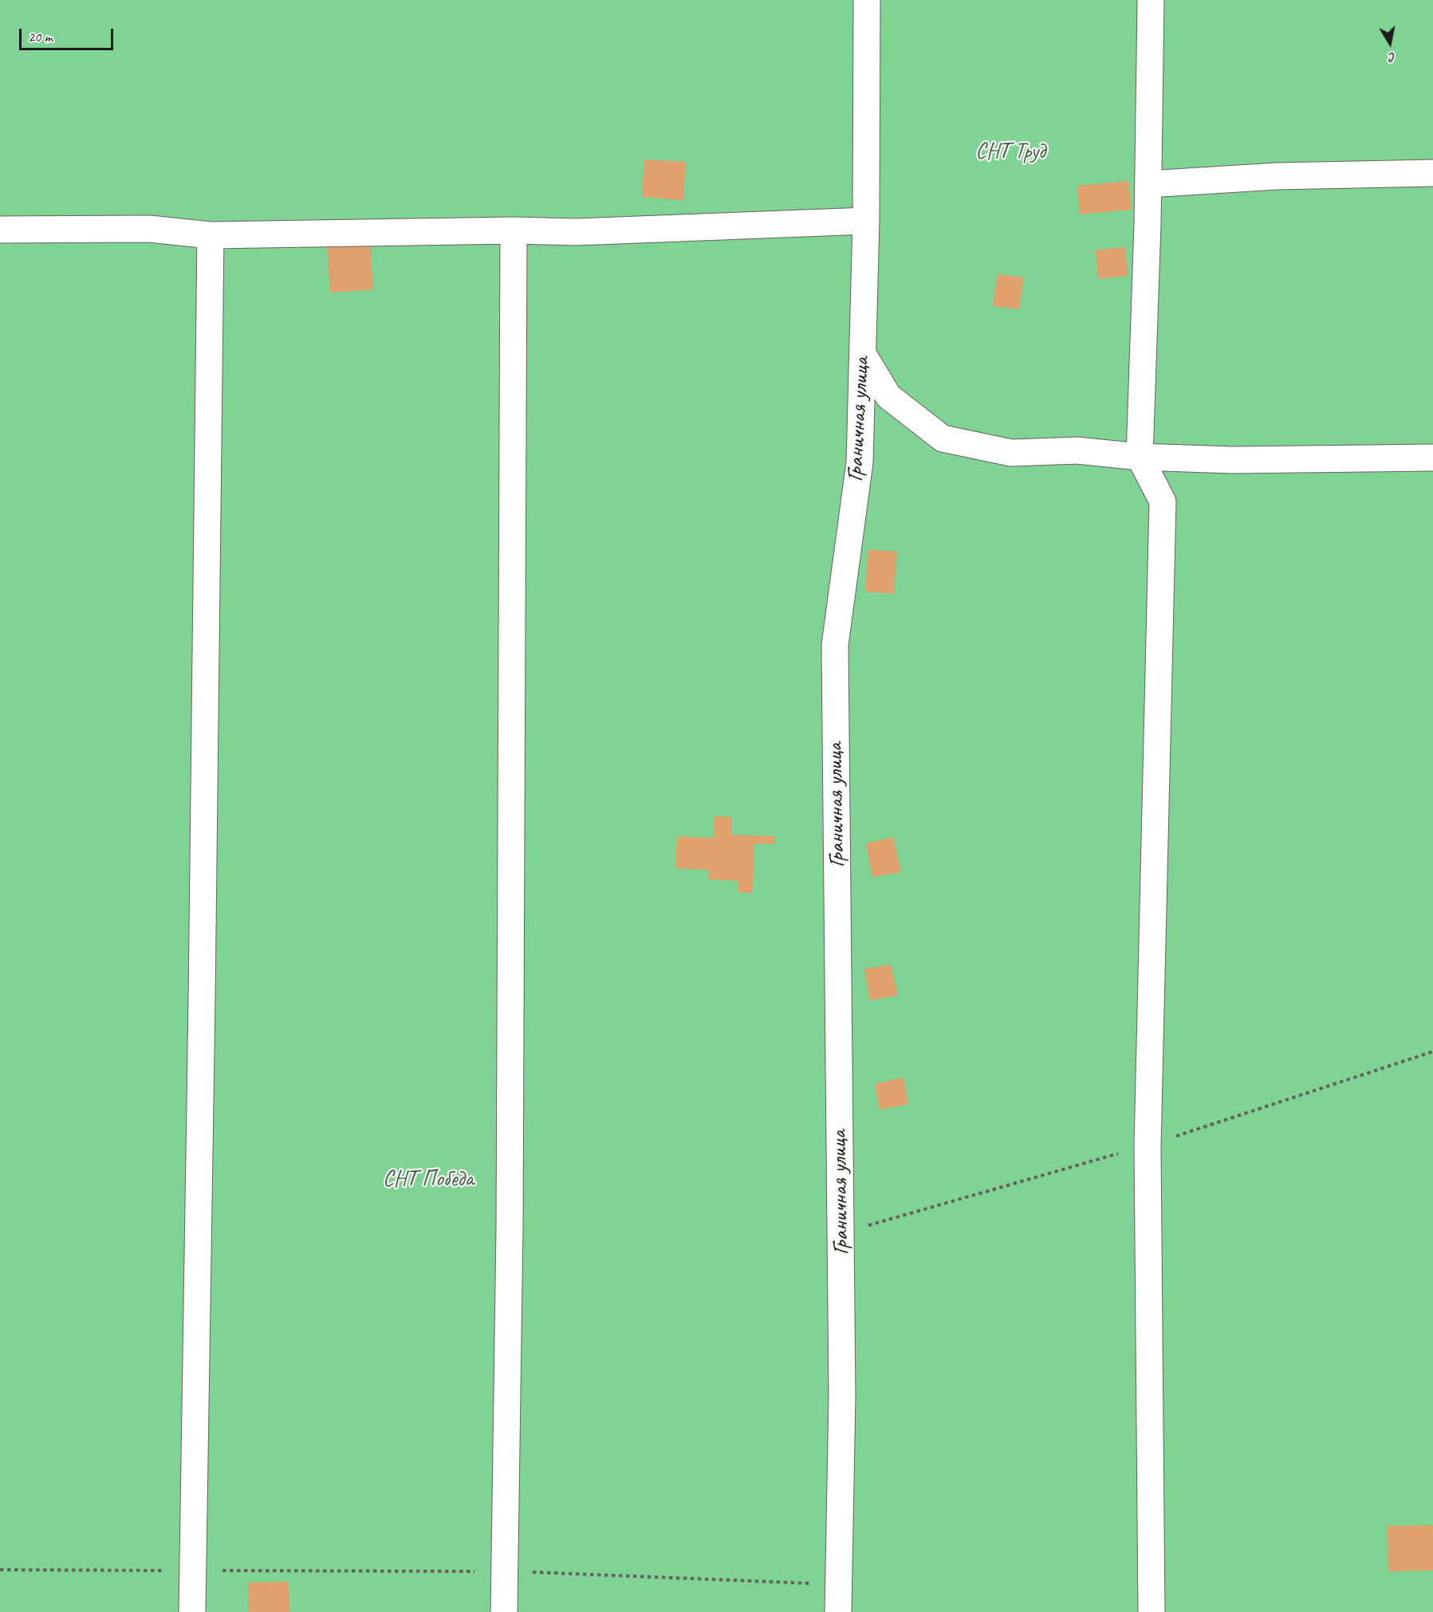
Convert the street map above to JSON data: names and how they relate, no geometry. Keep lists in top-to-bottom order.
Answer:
{
  "streets": {
    "street": ["Граничная улица"]
  },
  "parks": ["СНТ Труд", "СНТ Победа"],
  "scale_bar": "20 m",
  "north": "bottom"
}
